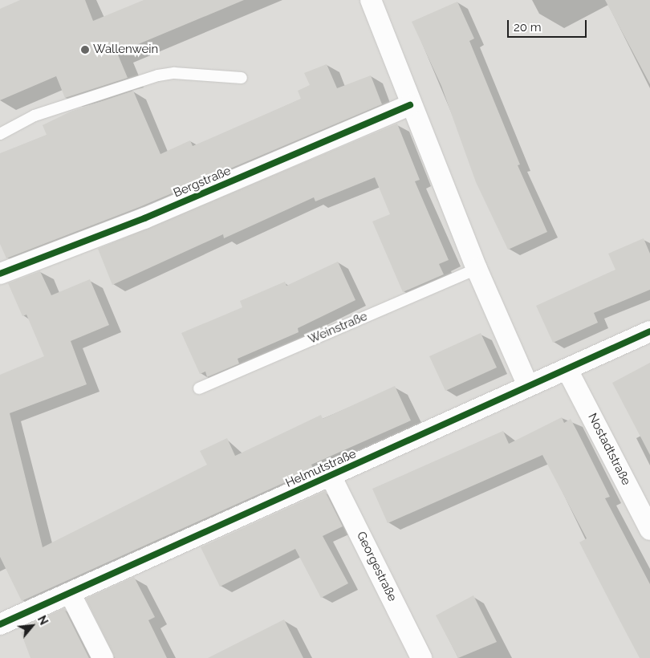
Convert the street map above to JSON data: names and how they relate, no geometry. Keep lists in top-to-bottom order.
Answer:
{
  "streets": {
    "street": [
      "Bergstraße",
      "Nostadtstraße",
      "Helmutstraße",
      "Georgestraße"
    ],
    "lane": ["Weinstraße"]
  },
  "crossings": [
    ["Nostadtstraße", "Helmutstraße"],
    ["Helmutstraße", "Georgestraße"]
  ],
  "places": ["Wallenwein"],
  "scale_bar": "20 m",
  "north": "top right"
}
